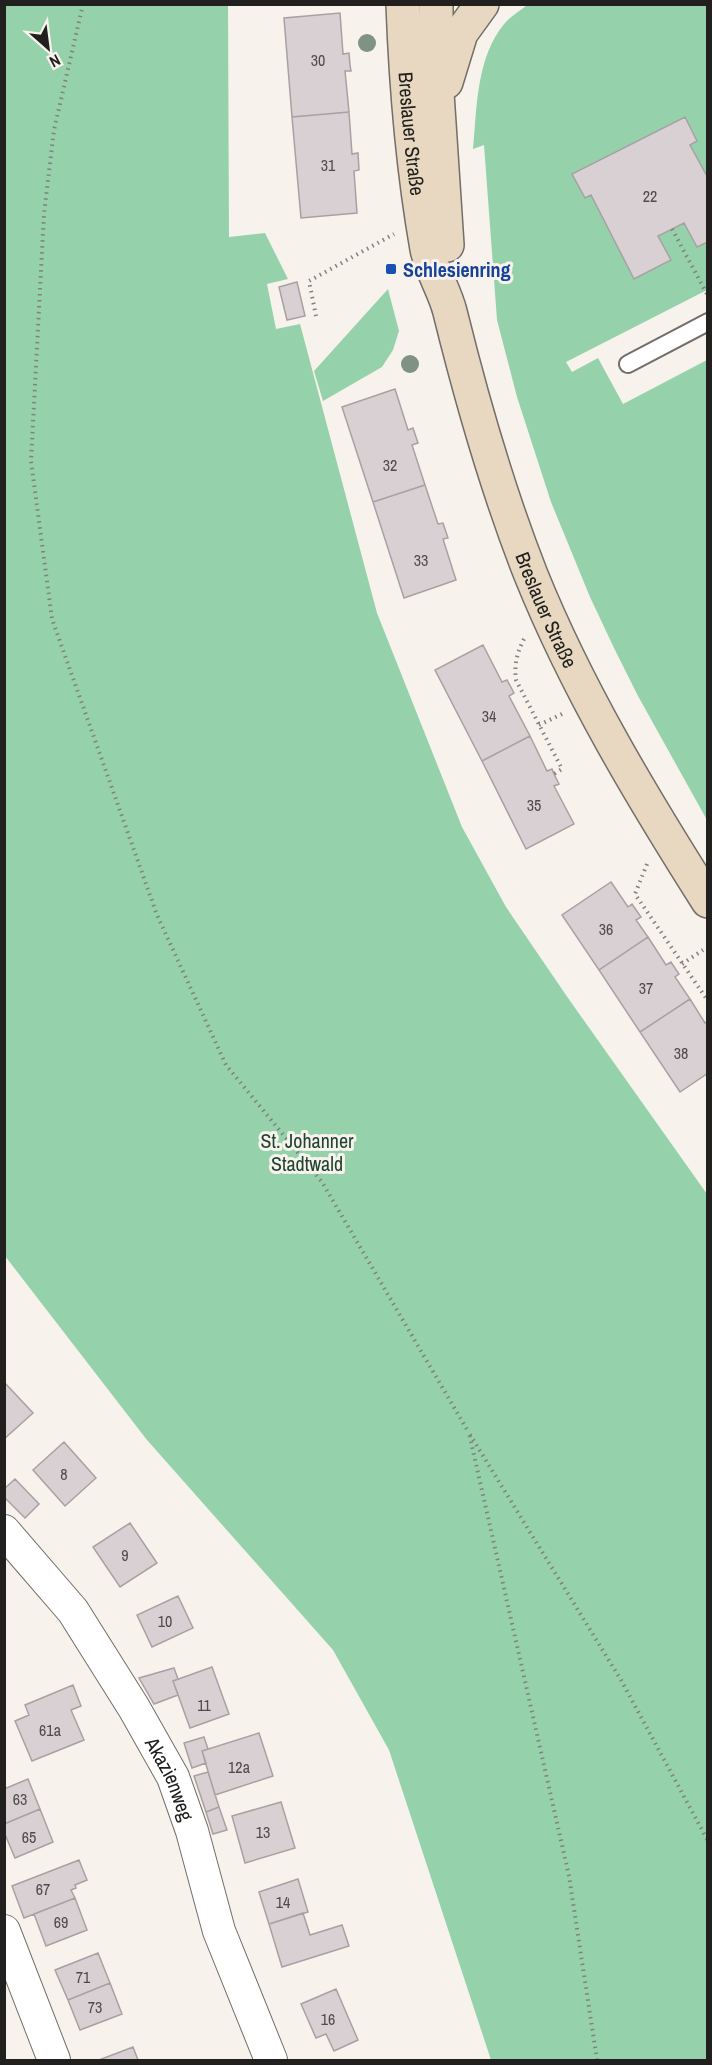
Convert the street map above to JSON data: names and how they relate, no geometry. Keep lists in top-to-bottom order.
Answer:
{
  "streets": {
    "street": ["Breslauer Straße", "Akazienweg"]
  },
  "parks": ["St. Johanner Stadtwald"],
  "places": {
    "transit": ["Schlesienring"]
  },
  "house_numbers": [
    "30",
    "31",
    "22",
    "32",
    "33",
    "34",
    "35",
    "36",
    "37",
    "38",
    "8",
    "9",
    "10",
    "11",
    "61a",
    "12a",
    "63",
    "13",
    "65",
    "67",
    "14",
    "69",
    "71",
    "73",
    "16"
  ],
  "north": "bottom right"
}
